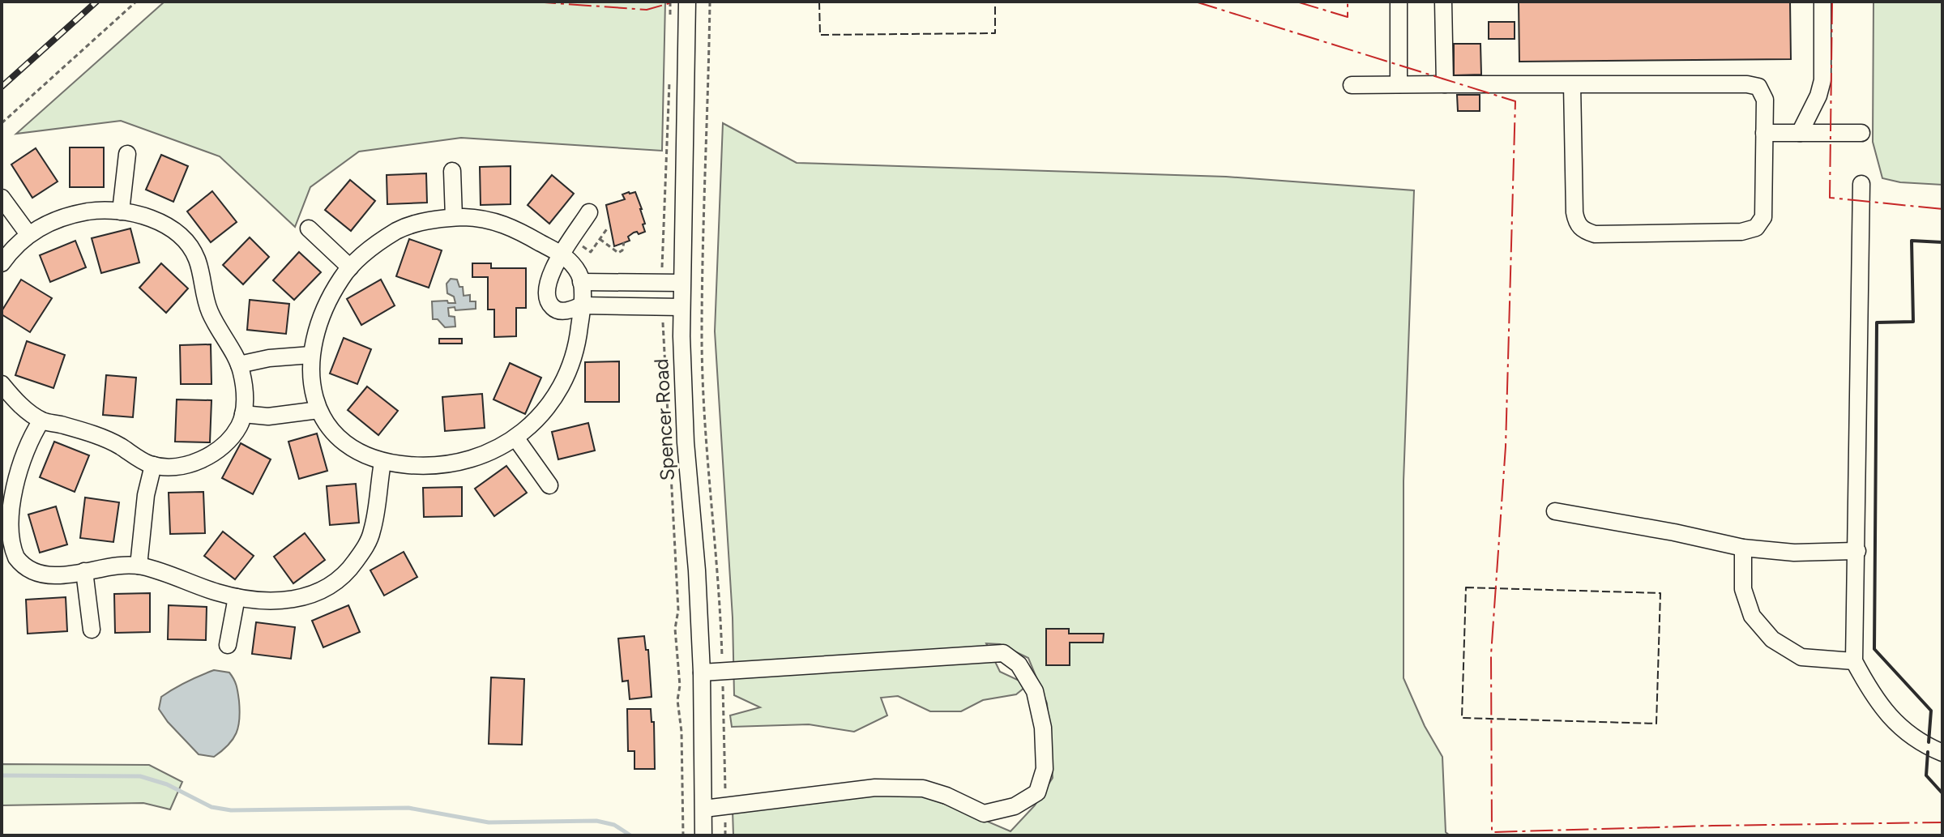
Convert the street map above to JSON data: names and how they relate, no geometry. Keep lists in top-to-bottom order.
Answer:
{
  "streets": {
    "street": ["Spencer Road"]
  }
}
